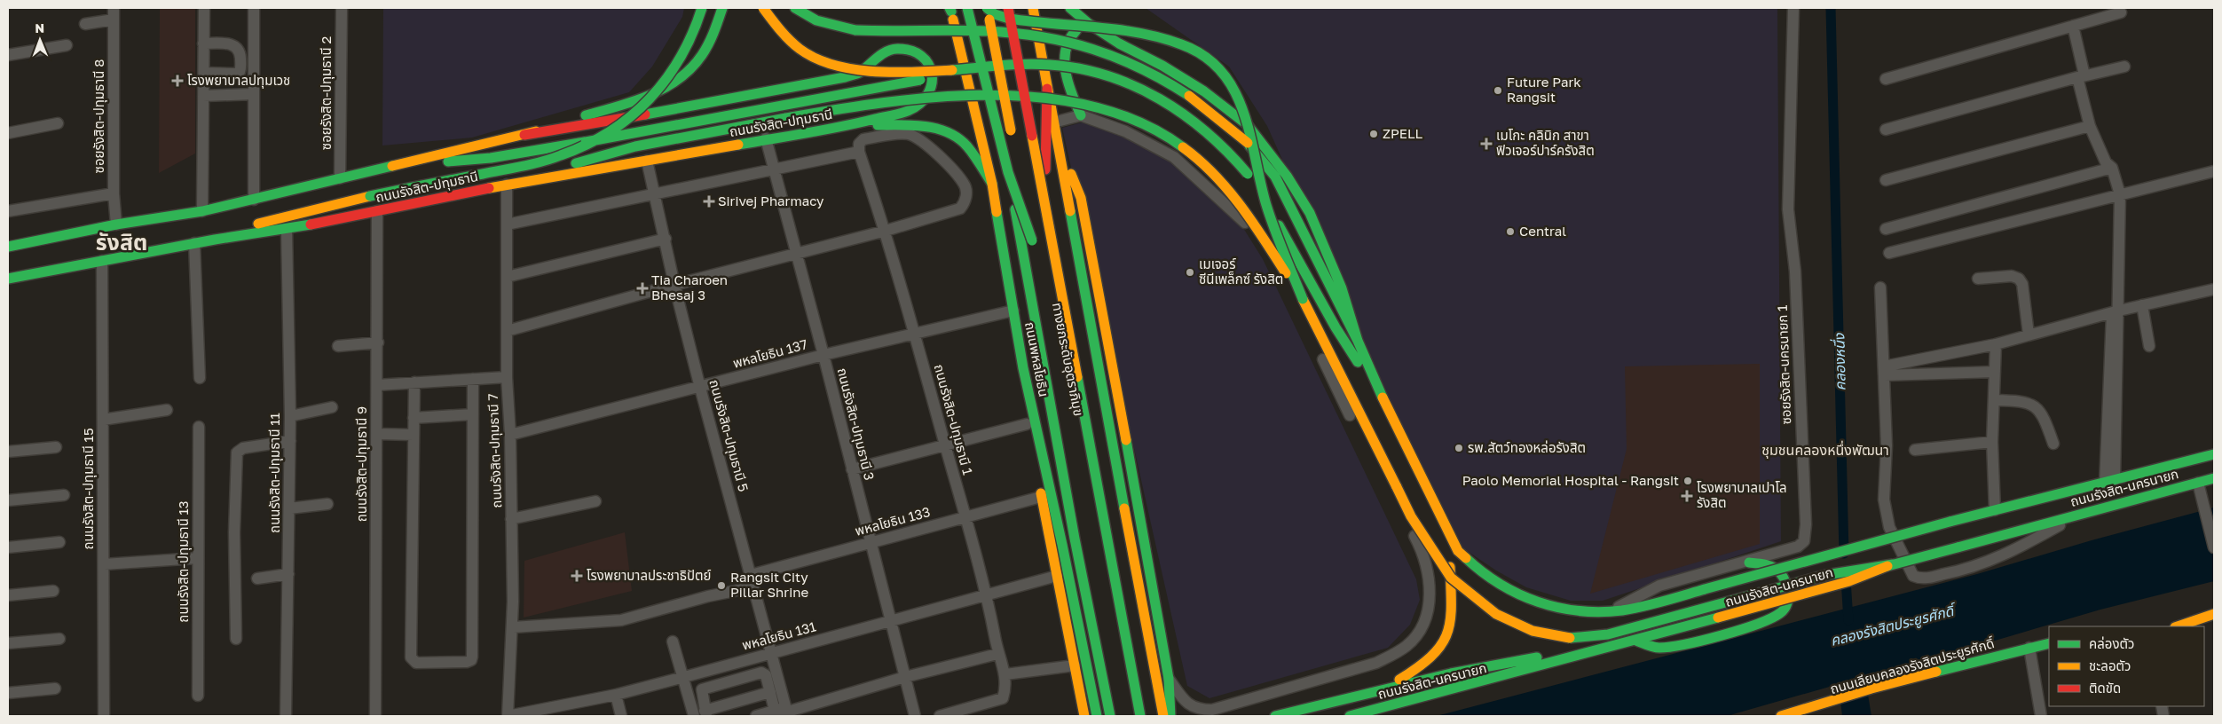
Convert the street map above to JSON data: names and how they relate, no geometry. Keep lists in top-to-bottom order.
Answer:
{
  "streets": {
    "main road": [
      "ถนนรังสิต-ปทุมธานี",
      "ถนนพหลโยธิน",
      "ทางยกระดับอุตราภิมุข",
      "ถนนรังสิต-นครนายก",
      "ถนนเลียบคลองรังสิตประยูรศักดิ์"
    ],
    "street": [
      "ซอยรังสิต-ปทุมธานี 2",
      "ซอยรังสิต-ปทุมธานี 8",
      "พหลโยธิน 137",
      "ซอยรังสิต-นครนายก 1",
      "ถนนรังสิต-ปทุมธานี 1",
      "ถนนรังสิต-ปทุมธานี 3",
      "ถนนรังสิต-ปทุมธานี 5",
      "ถนนรังสิต-ปทุมธานี 7",
      "ถนนรังสิต-ปทุมธานี 9",
      "ถนนรังสิต-ปทุมธานี 11",
      "ถนนรังสิต-ปทุมธานี 15",
      "พหลโยธิน 133",
      "ถนนรังสิต-ปทุมธานี 13",
      "พหลโยธิน 131"
    ]
  },
  "crossings": [
    ["ซอยรังสิต-ปทุมธานี 2", "ถนนรังสิต-ปทุมธานี"],
    ["ซอยรังสิต-ปทุมธานี 8", "ถนนรังสิต-ปทุมธานี"],
    ["ถนนรังสิต-ปทุมธานี", "ถนนรังสิต-ปทุมธานี 3"],
    ["ถนนรังสิต-ปทุมธานี", "ถนนรังสิต-ปทุมธานี 5"],
    ["ถนนรังสิต-ปทุมธานี", "ถนนรังสิต-ปทุมธานี 7"],
    ["ถนนรังสิต-ปทุมธานี", "ถนนรังสิต-ปทุมธานี 9"],
    ["ถนนรังสิต-ปทุมธานี", "ถนนรังสิต-ปทุมธานี 11"],
    ["ถนนรังสิต-ปทุมธานี", "ถนนรังสิต-ปทุมธานี 15"],
    ["พหลโยธิน 137", "ถนนพหลโยธิน"],
    ["พหลโยธิน 137", "ถนนรังสิต-ปทุมธานี 1"],
    ["พหลโยธิน 137", "ถนนรังสิต-ปทุมธานี 3"],
    ["พหลโยธิน 137", "ถนนรังสิต-ปทุมธานี 5"],
    ["พหลโยธิน 137", "ถนนรังสิต-ปทุมธานี 7"],
    ["ซอยรังสิต-นครนายก 1", "ถนนรังสิต-นครนายก"],
    ["ถนนรังสิต-ปทุมธานี 1", "พหลโยธิน 133"],
    ["ถนนรังสิต-ปทุมธานี 1", "พหลโยธิน 131"],
    ["ถนนรังสิต-ปทุมธานี 3", "พหลโยธิน 133"],
    ["ถนนรังสิต-ปทุมธานี 3", "พหลโยธิน 131"],
    ["ถนนรังสิต-ปทุมธานี 5", "พหลโยธิน 133"],
    ["ถนนรังสิต-ปทุมธานี 5", "พหลโยธิน 131"],
    ["ถนนรังสิต-ปทุมธานี 7", "พหลโยธิน 131"]
  ],
  "districts": ["รังสิต", "ชุมชนคลองหนึ่งพัฒนา"],
  "water": ["คลองหนึ่ง", "คลองรังสิตประยูรศักดิ์"],
  "places": {
    "health": [
      "โรงพยาบาลปทุมเวช",
      "เมโกะ คลินิก สาขา ฟิวเจอร์ปาร์ครังสิต",
      "Sirivej Pharmacy",
      "Tia Charoen Bhesaj 3",
      "โรงพยาบาลเปาโล รังสิต",
      "โรงพยาบาลประชาธิปัตย์"
    ],
    "other": [
      "Future Park Rangsit",
      "ZPELL",
      "Central",
      "เมเจอร์ ซีนีเพล็กซ์ รังสิต",
      "รพ.สัตว์ทองหล่อรังสิต",
      "Paolo Memorial Hospital - Rangsit",
      "Rangsit City Pillar Shrine"
    ]
  },
  "legend": ["คล่องตัว", "ชะลอตัว", "ติดขัด"],
  "north": "top"
}
